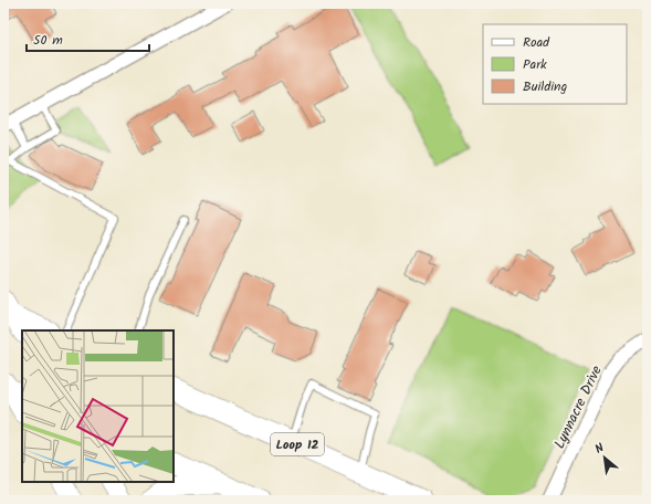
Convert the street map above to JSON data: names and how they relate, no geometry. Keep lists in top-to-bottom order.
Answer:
{
  "streets": {
    "main road": ["Loop 12"],
    "street": ["Lynnacre Drive"]
  },
  "legend": ["Road", "Park", "Building"],
  "scale_bar": "50 m",
  "north": "top left"
}
